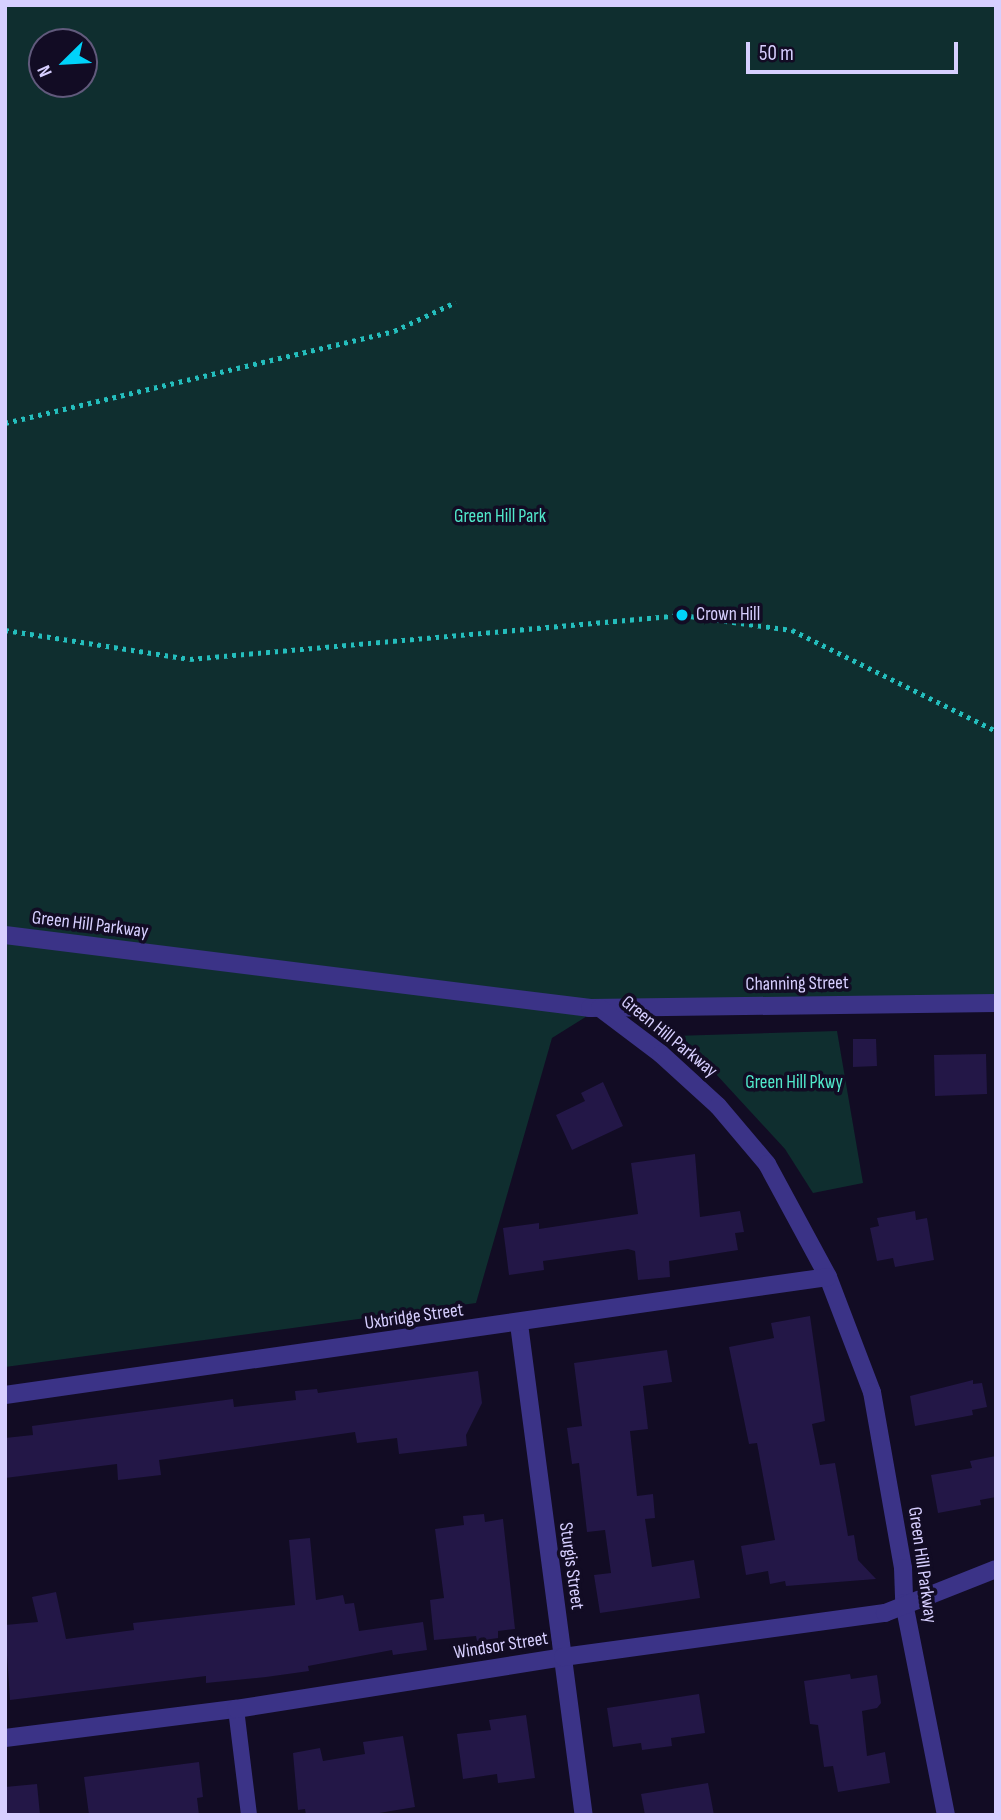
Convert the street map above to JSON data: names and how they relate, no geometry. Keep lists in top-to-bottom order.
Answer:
{
  "streets": {
    "street": [
      "Green Hill Parkway",
      "Channing Street",
      "Uxbridge Street",
      "Sturgis Street",
      "Windsor Street"
    ]
  },
  "crossings": [
    ["Green Hill Parkway", "Channing Street"],
    ["Green Hill Parkway", "Uxbridge Street"],
    ["Green Hill Parkway", "Windsor Street"],
    ["Uxbridge Street", "Sturgis Street"],
    ["Sturgis Street", "Windsor Street"]
  ],
  "parks": ["Green Hill Park", "Green Hill Pkwy"],
  "places": ["Crown Hill"],
  "scale_bar": "50 m",
  "north": "bottom left"
}
